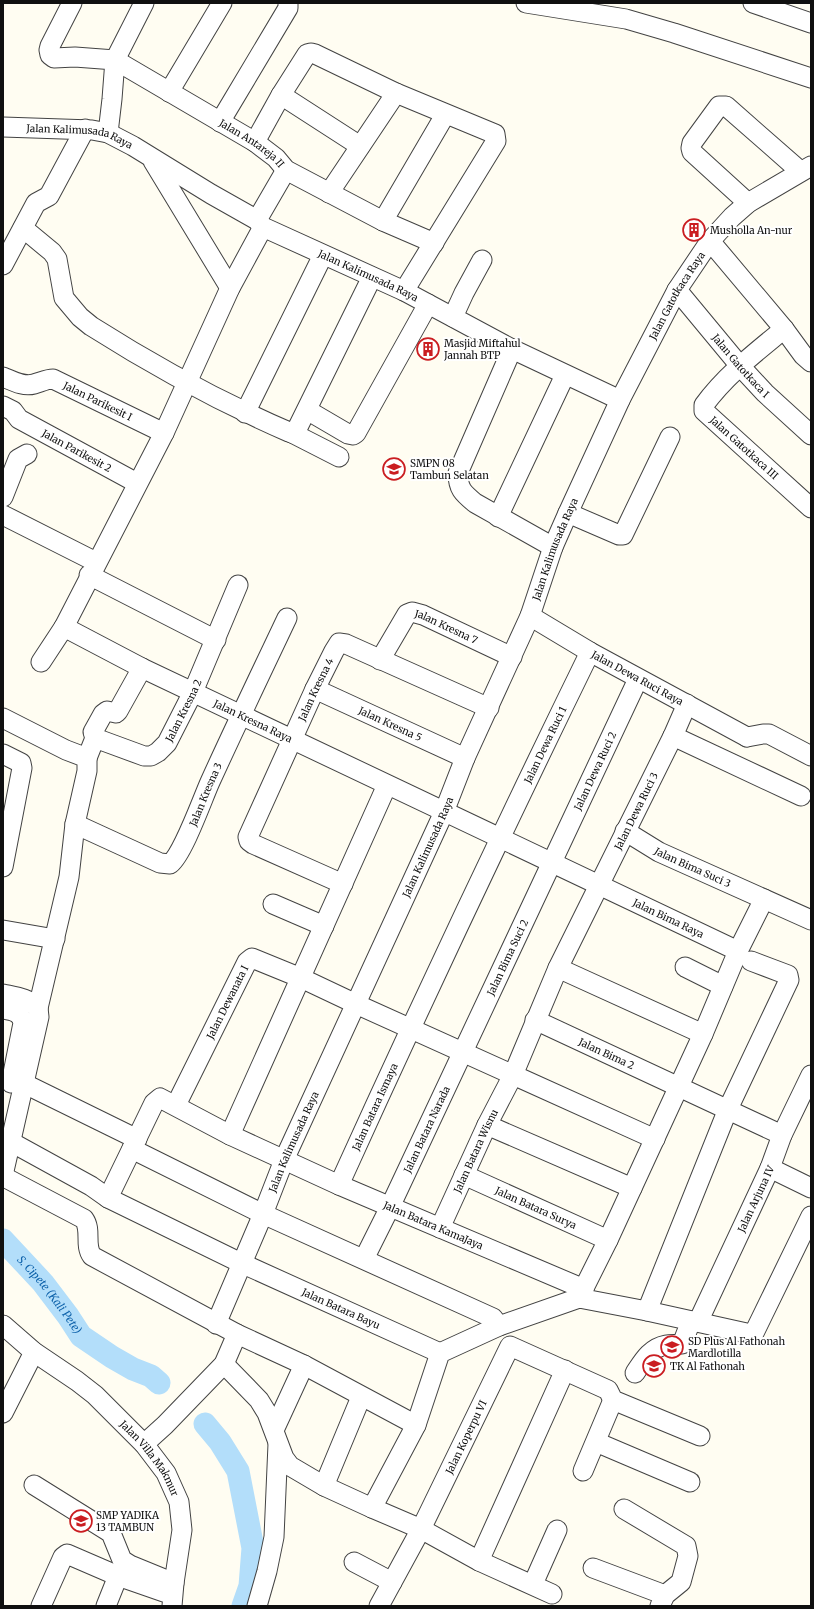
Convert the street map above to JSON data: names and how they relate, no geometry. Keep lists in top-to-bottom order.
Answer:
{
  "streets": {
    "street": [
      "Jalan Kalimusada Raya",
      "Jalan Antareja II",
      "Jalan Gatotkaca Raya",
      "Jalan Gatotkaca I",
      "Jalan Parikesit I",
      "Jalan Gatotkaca III",
      "Jalan Parikesit 2",
      "Jalan Kresna 7",
      "Jalan Dewa Ruci Raya",
      "Jalan Kresna 4",
      "Jalan Kresna 2",
      "Jalan Kresna Raya",
      "Jalan Kresna 5",
      "Jalan Dewa Ruci 1",
      "Jalan Dewa Ruci 2",
      "Jalan Kresna 3",
      "Jalan Dewa Ruci 3",
      "Jalan Bima Suci 3",
      "Jalan Bima Raya",
      "Jalan Bima Suci 2",
      "Jalan Dewanata I",
      "Jalan Bima 2",
      "Jalan Batara Ismaya",
      "Jalan Batara Narada",
      "Jalan Batara Wisnu",
      "Jalan Arjuna IV",
      "Jalan Batara Surya",
      "Jalan Batara KamaJaya",
      "Jalan Batara Bayu",
      "Jalan Koperpu VI",
      "Jalan Villa Makmur"
    ]
  },
  "crossings": [
    ["Jalan Kalimusada Raya", "Jalan Gatotkaca Raya"],
    ["Jalan Kalimusada Raya", "Jalan Kresna 7"],
    ["Jalan Kalimusada Raya", "Jalan Dewa Ruci Raya"],
    ["Jalan Kalimusada Raya", "Jalan Kresna Raya"],
    ["Jalan Kalimusada Raya", "Jalan Kresna 5"],
    ["Jalan Kalimusada Raya", "Jalan Dewanata I"],
    ["Jalan Kalimusada Raya", "Jalan Batara KamaJaya"],
    ["Jalan Kalimusada Raya", "Jalan Batara Bayu"],
    ["Jalan Gatotkaca Raya", "Jalan Gatotkaca I"],
    ["Jalan Gatotkaca I", "Jalan Gatotkaca III"],
    ["Jalan Kresna 7", "Jalan Kresna 4"],
    ["Jalan Dewa Ruci Raya", "Jalan Dewa Ruci 1"],
    ["Jalan Dewa Ruci Raya", "Jalan Dewa Ruci 2"],
    ["Jalan Dewa Ruci Raya", "Jalan Dewa Ruci 3"],
    ["Jalan Kresna 4", "Jalan Kresna Raya"],
    ["Jalan Kresna 4", "Jalan Kresna 5"],
    ["Jalan Kresna 2", "Jalan Kresna Raya"],
    ["Jalan Kresna Raya", "Jalan Dewa Ruci 1"],
    ["Jalan Kresna Raya", "Jalan Kresna 3"],
    ["Jalan Kresna Raya", "Jalan Bima Raya"],
    ["Jalan Dewa Ruci 1", "Jalan Bima Raya"],
    ["Jalan Dewa Ruci 1", "Jalan Dewanata I"],
    ["Jalan Dewa Ruci 1", "Jalan Batara Ismaya"],
    ["Jalan Dewa Ruci 2", "Jalan Bima Raya"],
    ["Jalan Dewa Ruci 2", "Jalan Bima Suci 2"],
    ["Jalan Dewa Ruci 3", "Jalan Bima Suci 3"],
    ["Jalan Dewa Ruci 3", "Jalan Bima Raya"],
    ["Jalan Dewa Ruci 3", "Jalan Batara Wisnu"],
    ["Jalan Bima Raya", "Jalan Bima Suci 2"],
    ["Jalan Bima Raya", "Jalan Bima 2"],
    ["Jalan Bima Suci 2", "Jalan Dewanata I"],
    ["Jalan Bima Suci 2", "Jalan Batara Narada"],
    ["Jalan Dewanata I", "Jalan Batara Ismaya"],
    ["Jalan Dewanata I", "Jalan Batara Narada"],
    ["Jalan Dewanata I", "Jalan Batara Wisnu"],
    ["Jalan Dewanata I", "Jalan Batara KamaJaya"],
    ["Jalan Bima 2", "Jalan Batara Wisnu"],
    ["Jalan Bima 2", "Jalan Arjuna IV"],
    ["Jalan Batara Ismaya", "Jalan Batara KamaJaya"],
    ["Jalan Batara Narada", "Jalan Batara KamaJaya"],
    ["Jalan Batara Wisnu", "Jalan Batara Surya"],
    ["Jalan Batara Wisnu", "Jalan Batara KamaJaya"],
    ["Jalan Arjuna IV", "Jalan Batara KamaJaya"]
  ],
  "water": ["S. Cipete (Kali Pete)"],
  "places": {
    "building": ["Musholla An-nur", "Masjid Miftahul Jannah BTP"],
    "school or university": [
      "SMPN 08 Tambun Selatan",
      "SD Plus Al Fathonah Mardlotilla",
      "TK Al Fathonah",
      "SMP YADIKA 13 TAMBUN"
    ]
  }
}
